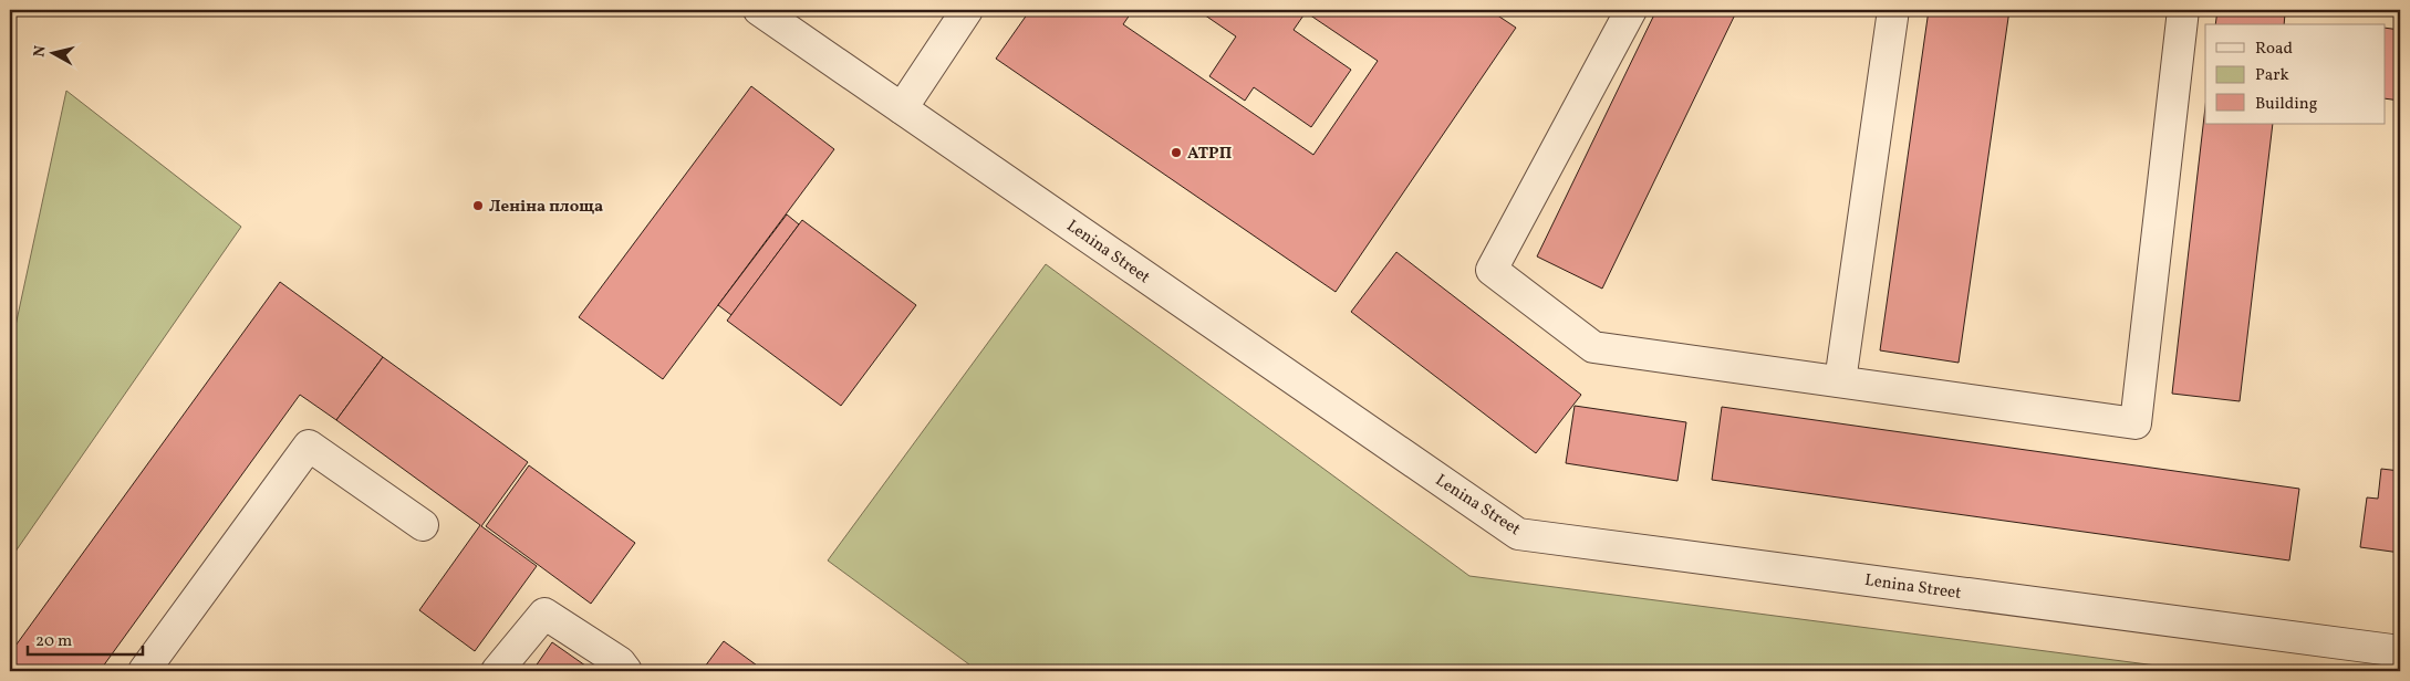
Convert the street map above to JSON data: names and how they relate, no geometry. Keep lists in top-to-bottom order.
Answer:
{
  "streets": {
    "street": ["Lenina Street"]
  },
  "places": ["АТРП", "Леніна площа"],
  "legend": ["Road", "Park", "Building"],
  "scale_bar": "20 m",
  "north": "left"
}
